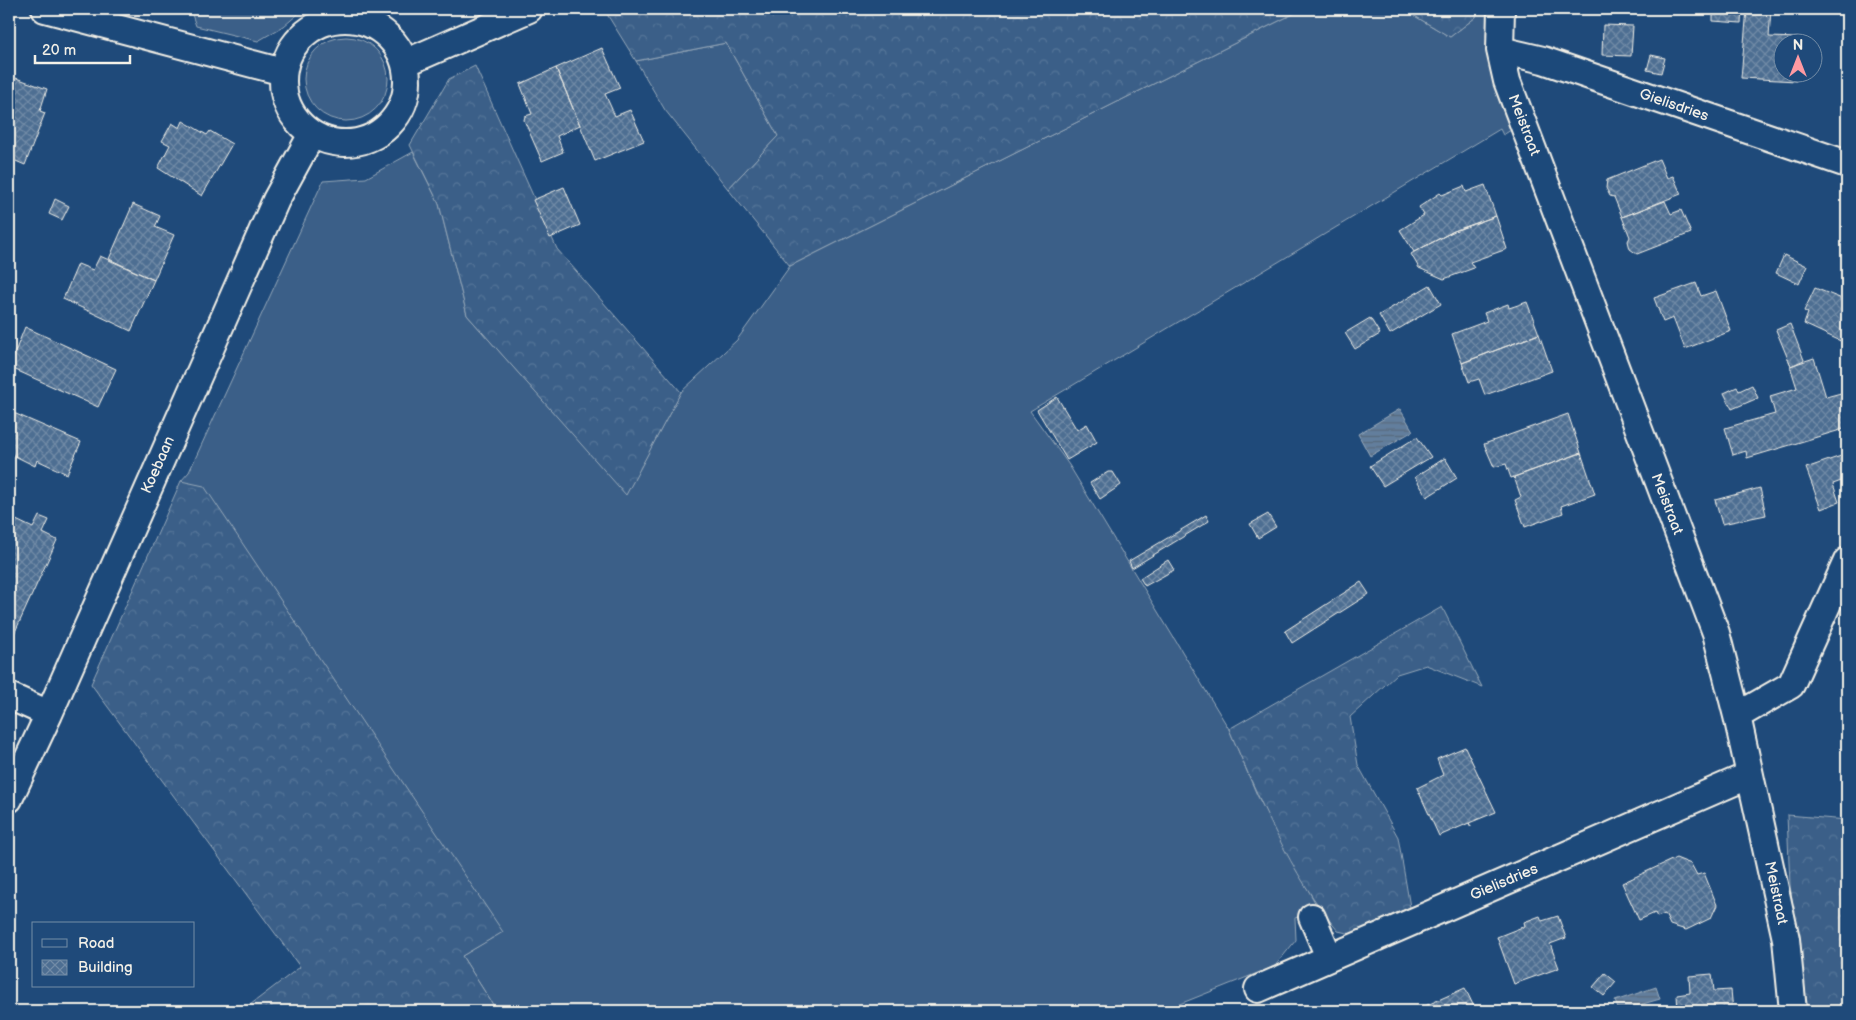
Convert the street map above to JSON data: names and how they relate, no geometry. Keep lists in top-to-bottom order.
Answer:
{
  "streets": {
    "street": ["Gielisdries", "Meistraat", "Koebaan"]
  },
  "crossings": [
    ["Gielisdries", "Meistraat"]
  ],
  "legend": ["Road", "Building"],
  "scale_bar": "20 m",
  "north": "top"
}
